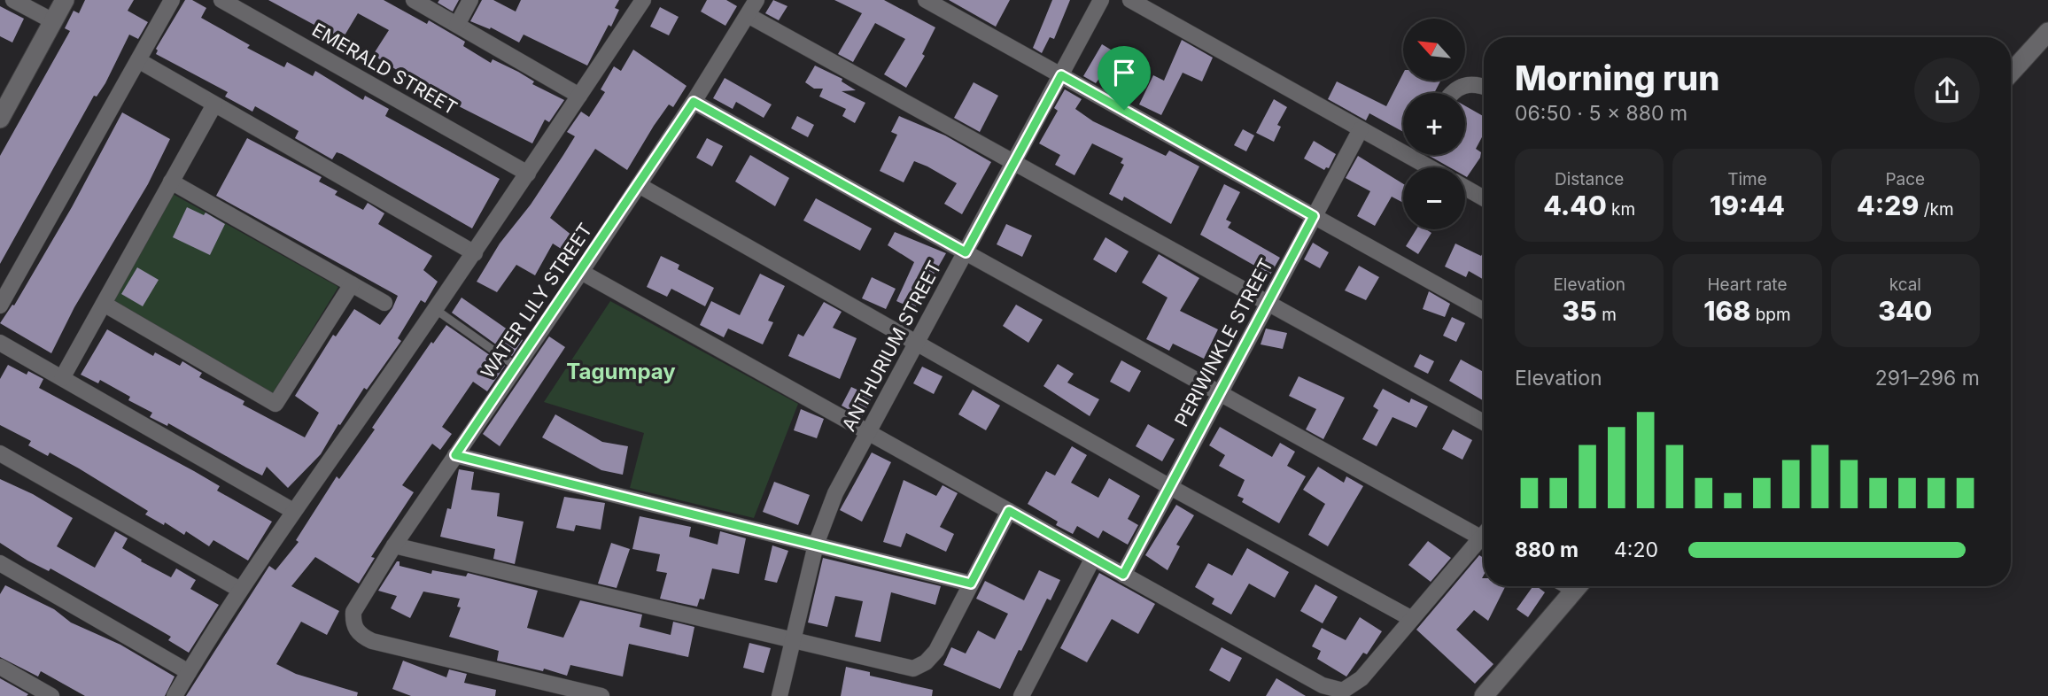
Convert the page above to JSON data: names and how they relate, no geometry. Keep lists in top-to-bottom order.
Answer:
{
  "streets": {
    "street": [
      "EMERALD STREET",
      "WATER LILY STREET",
      "PERIWINKLE STREET",
      "ANTHURIUM STREET"
    ]
  },
  "districts": ["Tagumpay"],
  "north": "top left",
  "page": {
    "map_buttons": ["+", "−"],
    "heading": ["Morning run", "06:50 · 5 × 880 m"],
    "stats": [
      ["Distance", "4.40 km"],
      ["Time", "19:44"],
      ["Pace", "4:29 /km"],
      ["Elevation", "35 m"],
      ["Heart rate", "168 bpm"],
      ["kcal", "340"]
    ],
    "chart": ["Elevation", "291–296 m"],
    "list": [
      {
        "name": "880 m",
        "note": "4:20"
      }
    ]
  }
}
